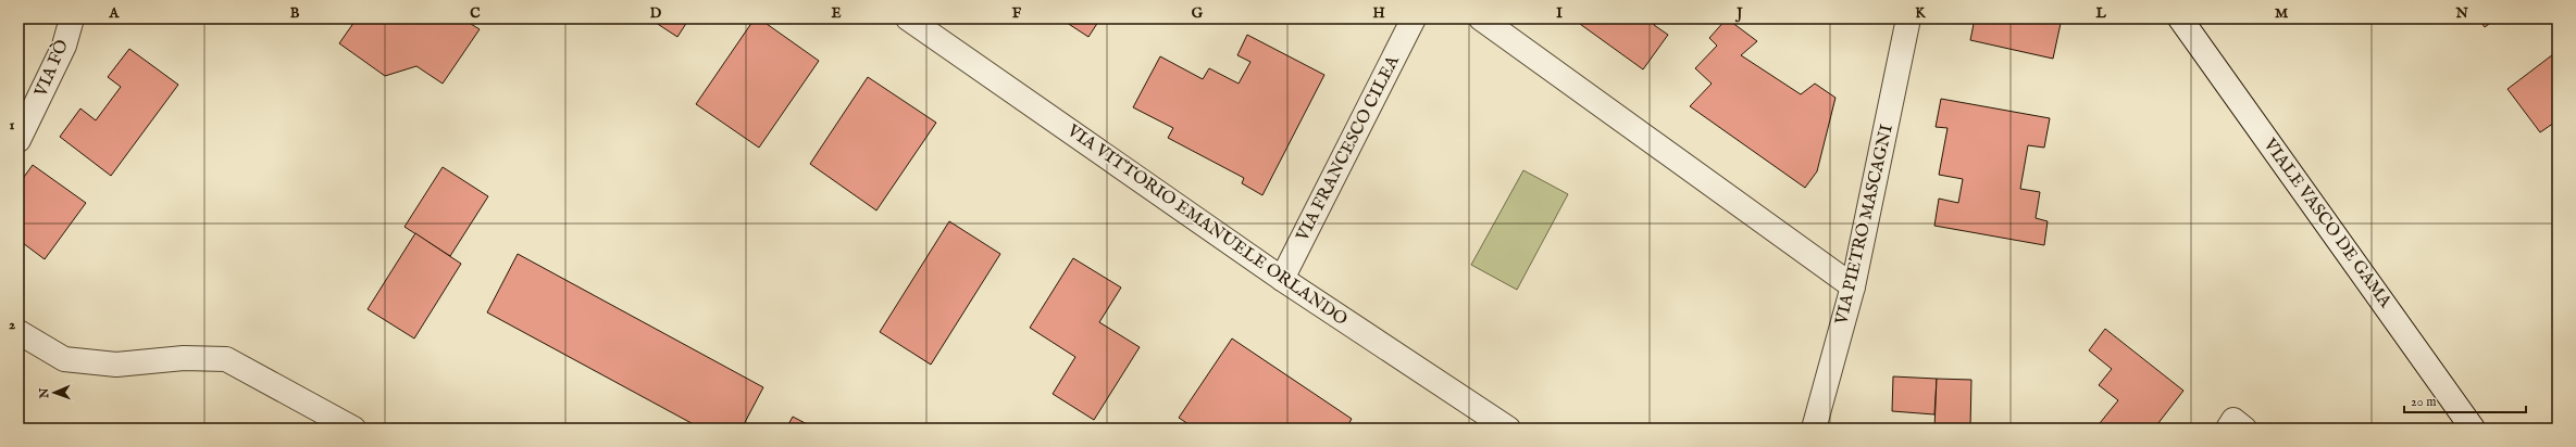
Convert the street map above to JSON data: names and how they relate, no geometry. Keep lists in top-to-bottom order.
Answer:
{
  "streets": {
    "street": [
      "VIA FÒ",
      "VIA FRANCESCO CILEA",
      "VIALE VASCO DE GAMA",
      "VIA PIETRO MASCAGNI",
      "VIA VITTORIO EMANUELE ORLANDO"
    ]
  },
  "crossings": [
    ["VIA FRANCESCO CILEA", "VIA VITTORIO EMANUELE ORLANDO"]
  ],
  "scale_bar": "20 m",
  "north": "left",
  "grid": {
    "columns": [
      "A",
      "B",
      "C",
      "D",
      "E",
      "F",
      "G",
      "H",
      "I",
      "J",
      "K",
      "L",
      "M",
      "N"
    ],
    "rows": ["1", "2"]
  }
}
